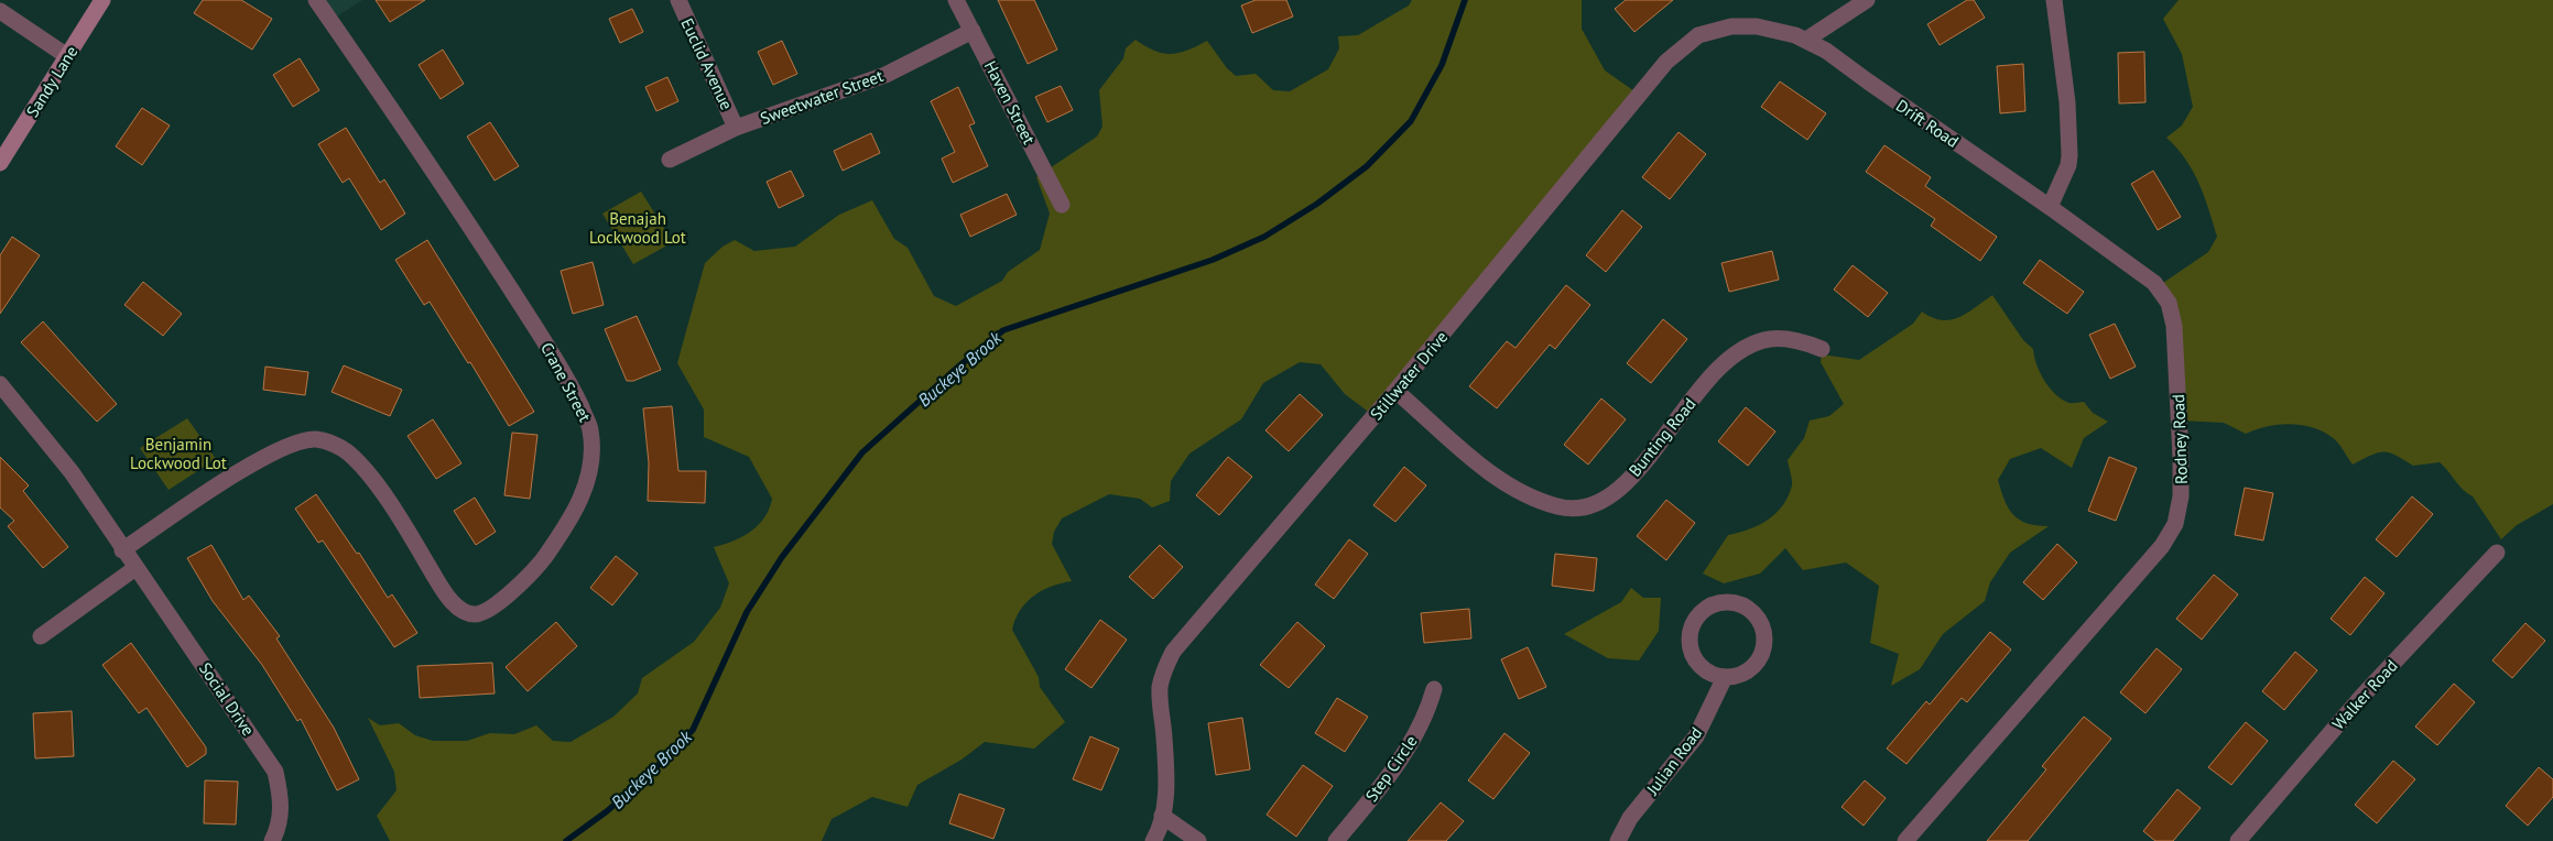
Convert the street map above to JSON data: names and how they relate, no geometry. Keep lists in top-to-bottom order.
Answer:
{
  "streets": {
    "main road": ["Sandy Lane"],
    "street": [
      "Euclid Avenue",
      "Sweetwater Street",
      "Haven Street",
      "Drift Road",
      "Stillwater Drive",
      "Crane Street",
      "Bunting Road",
      "Rodney Road",
      "Walker Road",
      "Social Drive",
      "Julian Road",
      "Step Circle"
    ]
  },
  "crossings": [
    ["Euclid Avenue", "Sweetwater Street"],
    ["Sweetwater Street", "Haven Street"],
    ["Drift Road", "Stillwater Drive"],
    ["Drift Road", "Rodney Road"],
    ["Stillwater Drive", "Bunting Road"],
    ["Crane Street", "Social Drive"]
  ],
  "water": ["Buckeye Brook"],
  "parks": ["Benajah Lockwood Lot", "Benjamin Lockwood Lot"]
}
